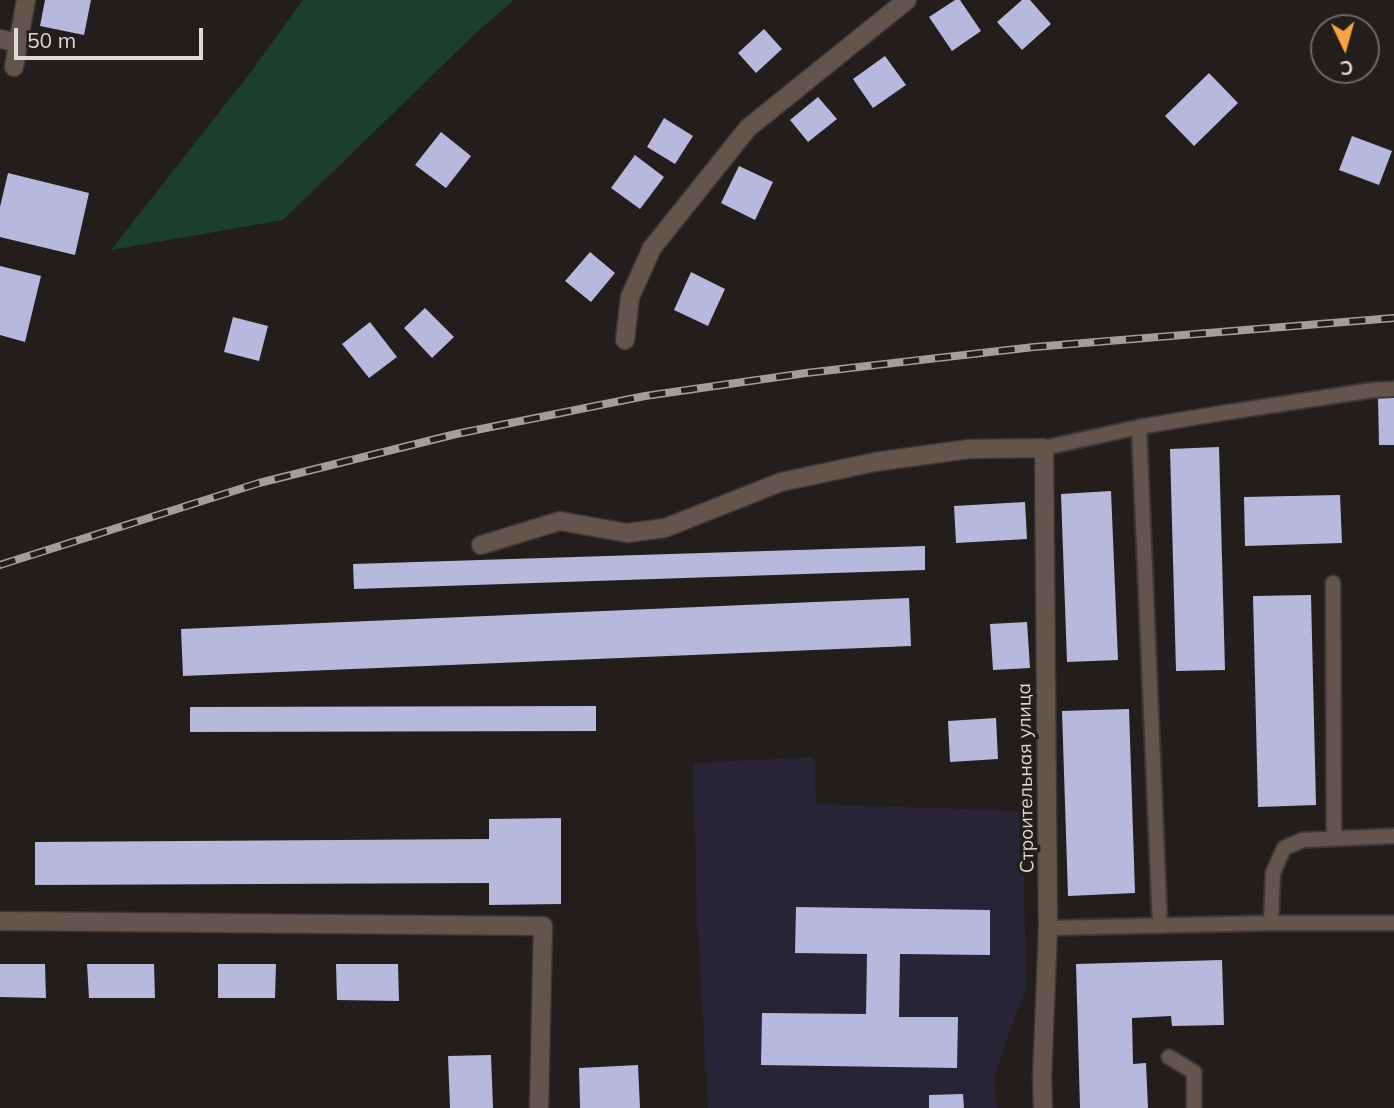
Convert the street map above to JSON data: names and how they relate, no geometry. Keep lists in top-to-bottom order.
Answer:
{
  "streets": {
    "street": ["Строительная улица"]
  },
  "scale_bar": "50 m",
  "north": "bottom"
}
